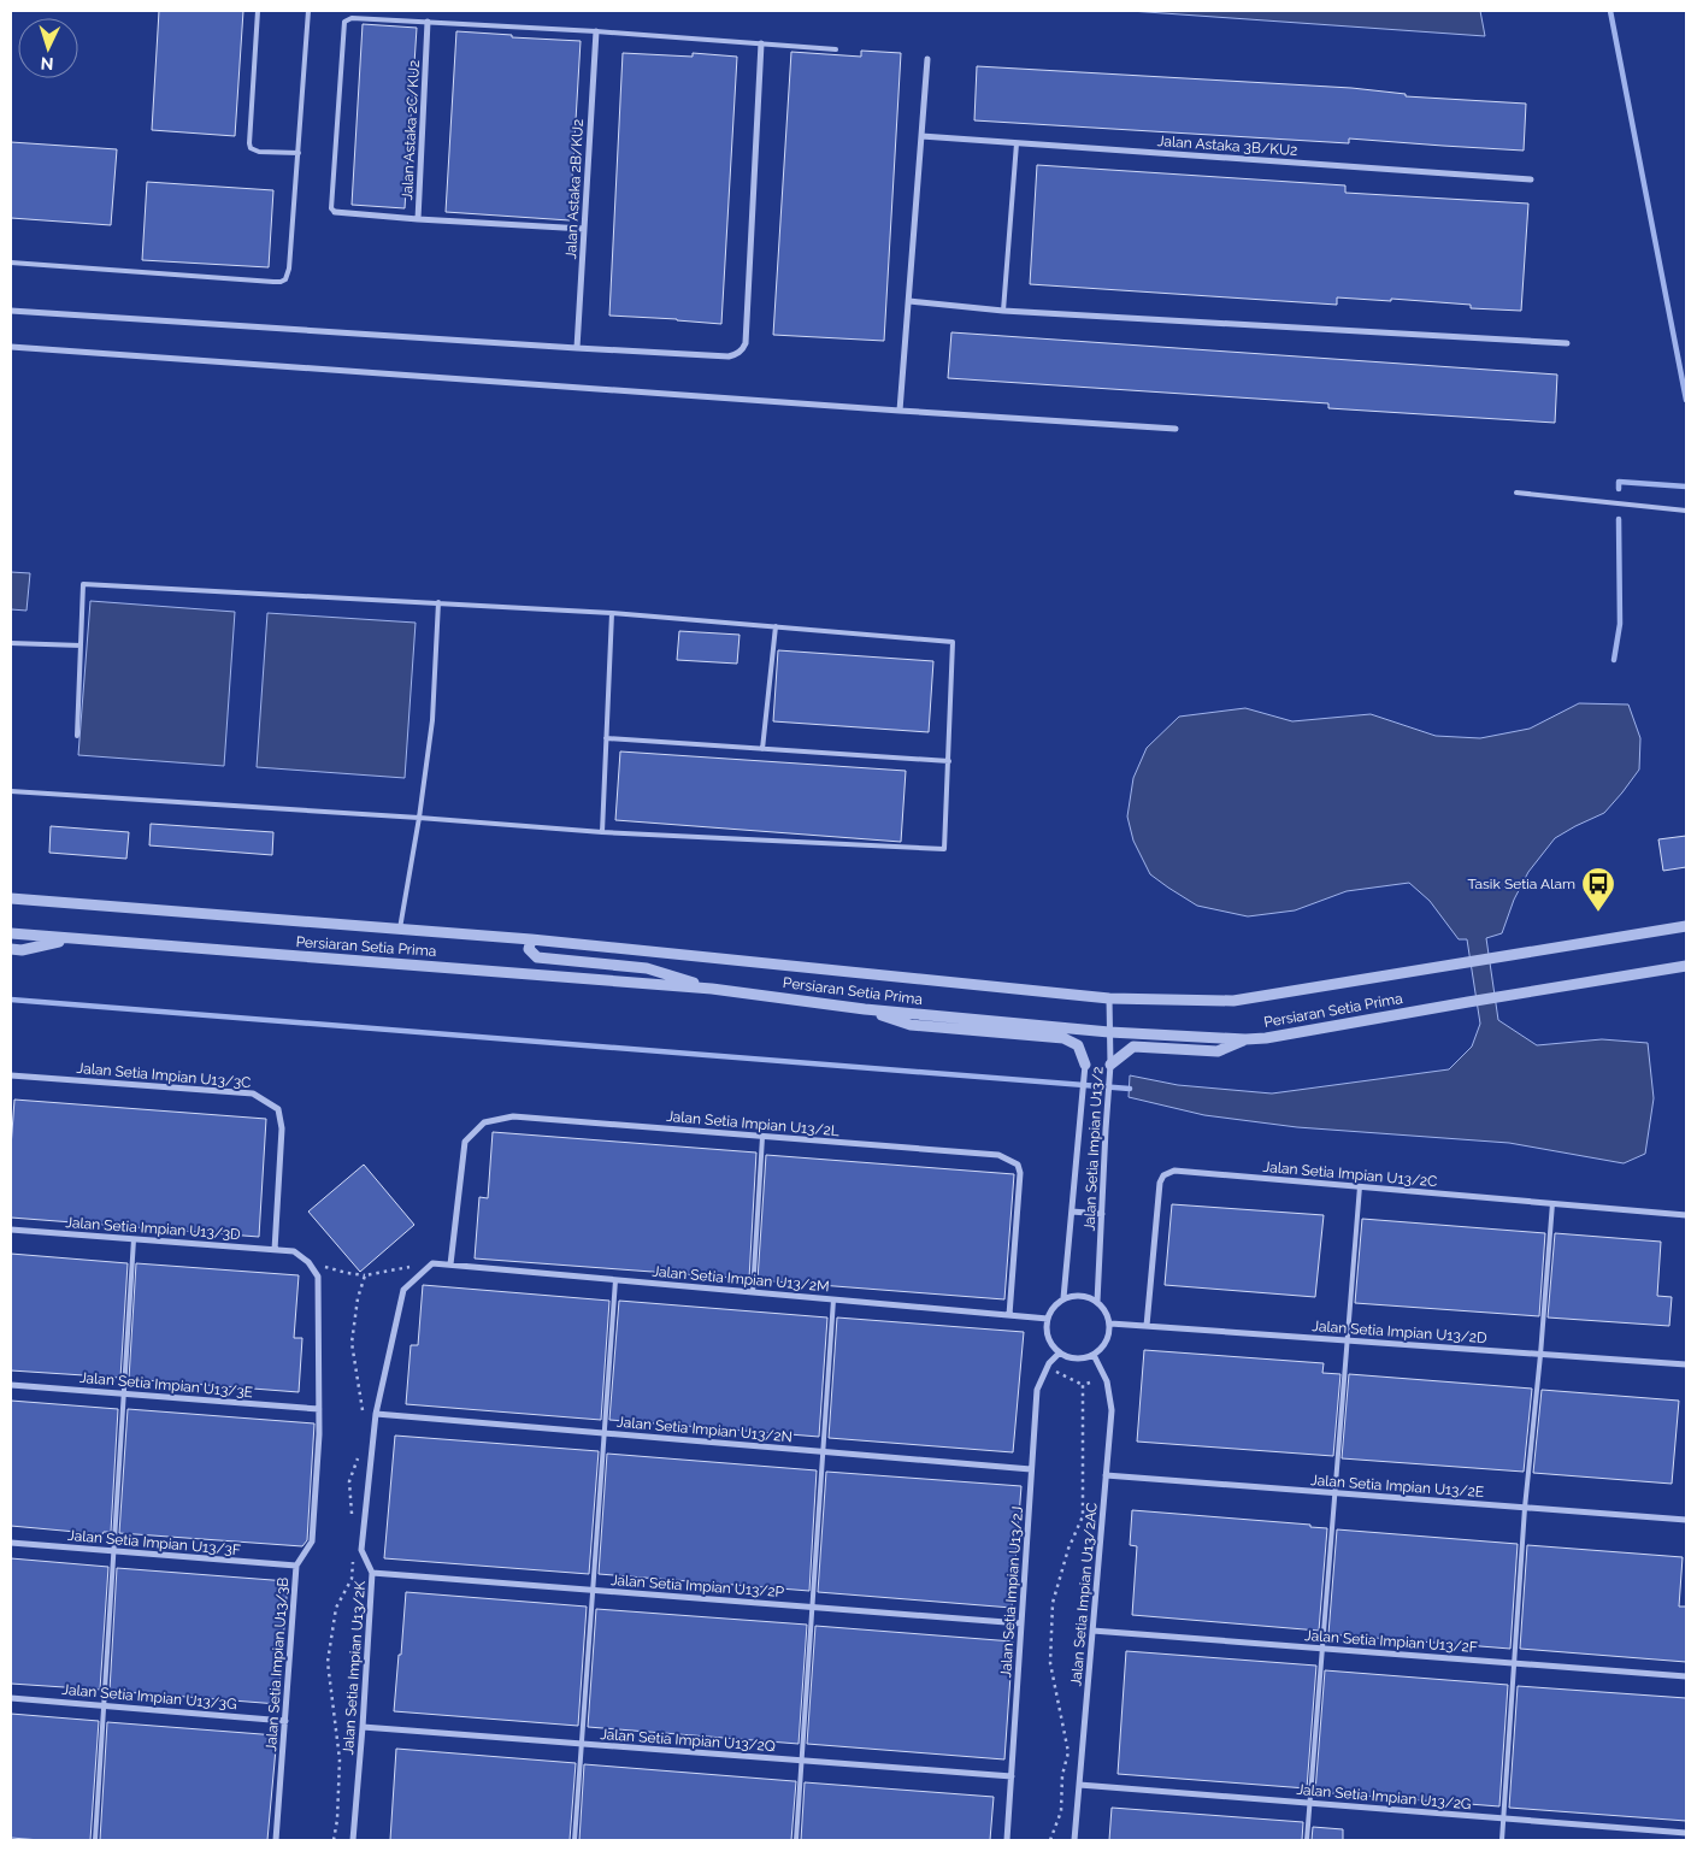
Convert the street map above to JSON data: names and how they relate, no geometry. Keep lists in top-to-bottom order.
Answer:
{
  "streets": {
    "street": [
      "Jalan Astaka 2C/KU2",
      "Jalan Astaka 3B/KU2",
      "Jalan Astaka 2B/KU2",
      "Persiaran Setia Prima",
      "Jalan Setia Impian U13/3C",
      "Jalan Setia Impian U13/2L",
      "Jalan Setia Impian U13/2",
      "Jalan Setia Impian U13/2C",
      "Jalan Setia Impian U13/3D",
      "Jalan Setia Impian U13/2M",
      "Jalan Setia Impian U13/2D",
      "Jalan Setia Impian U13/3E",
      "Jalan Setia Impian U13/2N",
      "Jalan Setia Impian U13/2E",
      "Jalan Setia Impian U13/3F",
      "Jalan Setia Impian U13/2P",
      "Jalan Setia Impian U13/2J",
      "Jalan Setia Impian U13/2AC",
      "Jalan Setia Impian U13/2F",
      "Jalan Setia Impian U13/3B",
      "Jalan Setia Impian U13/2K",
      "Jalan Setia Impian U13/3G",
      "Jalan Setia Impian U13/2Q",
      "Jalan Setia Impian U13/2G"
    ]
  },
  "crossings": [
    ["Jalan Astaka 2C/KU2", "Jalan Astaka 2B/KU2"],
    ["Persiaran Setia Prima", "Jalan Setia Impian U13/2"],
    ["Jalan Setia Impian U13/3C", "Jalan Setia Impian U13/3D"],
    ["Jalan Setia Impian U13/2L", "Jalan Setia Impian U13/2M"],
    ["Jalan Setia Impian U13/2", "Jalan Setia Impian U13/2M"],
    ["Jalan Setia Impian U13/2", "Jalan Setia Impian U13/2D"],
    ["Jalan Setia Impian U13/2", "Jalan Setia Impian U13/2J"],
    ["Jalan Setia Impian U13/2", "Jalan Setia Impian U13/2AC"],
    ["Jalan Setia Impian U13/2C", "Jalan Setia Impian U13/2D"],
    ["Jalan Setia Impian U13/3D", "Jalan Setia Impian U13/3B"],
    ["Jalan Setia Impian U13/2M", "Jalan Setia Impian U13/2D"],
    ["Jalan Setia Impian U13/2M", "Jalan Setia Impian U13/2J"],
    ["Jalan Setia Impian U13/2M", "Jalan Setia Impian U13/2AC"],
    ["Jalan Setia Impian U13/2M", "Jalan Setia Impian U13/2K"],
    ["Jalan Setia Impian U13/2D", "Jalan Setia Impian U13/2J"],
    ["Jalan Setia Impian U13/2D", "Jalan Setia Impian U13/2AC"],
    ["Jalan Setia Impian U13/3E", "Jalan Setia Impian U13/3B"],
    ["Jalan Setia Impian U13/2N", "Jalan Setia Impian U13/2J"],
    ["Jalan Setia Impian U13/2N", "Jalan Setia Impian U13/2K"],
    ["Jalan Setia Impian U13/2E", "Jalan Setia Impian U13/2AC"],
    ["Jalan Setia Impian U13/3F", "Jalan Setia Impian U13/3B"],
    ["Jalan Setia Impian U13/2P", "Jalan Setia Impian U13/2J"],
    ["Jalan Setia Impian U13/2P", "Jalan Setia Impian U13/2K"],
    ["Jalan Setia Impian U13/2J", "Jalan Setia Impian U13/2AC"],
    ["Jalan Setia Impian U13/2J", "Jalan Setia Impian U13/2Q"],
    ["Jalan Setia Impian U13/2AC", "Jalan Setia Impian U13/2F"],
    ["Jalan Setia Impian U13/2AC", "Jalan Setia Impian U13/2G"],
    ["Jalan Setia Impian U13/3B", "Jalan Setia Impian U13/3G"],
    ["Jalan Setia Impian U13/2K", "Jalan Setia Impian U13/2Q"]
  ],
  "places": {
    "bus stop": ["Tasik Setia Alam"]
  },
  "north": "bottom"
}
